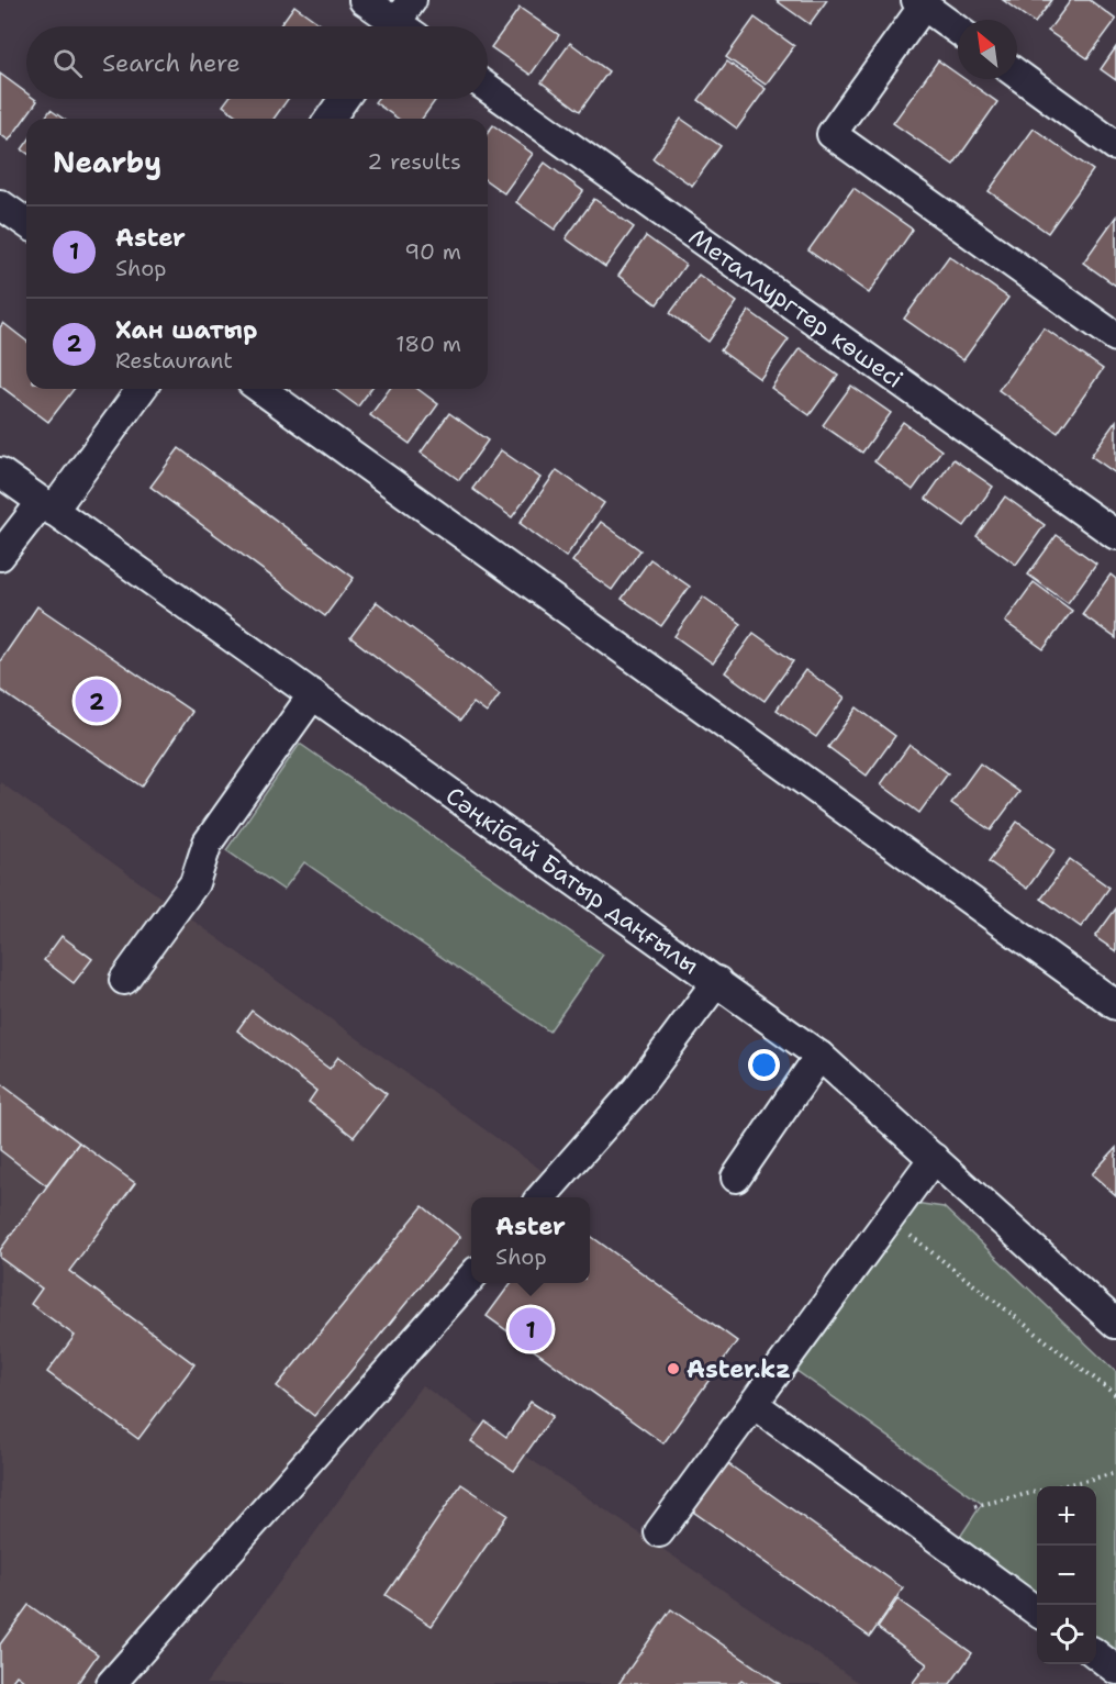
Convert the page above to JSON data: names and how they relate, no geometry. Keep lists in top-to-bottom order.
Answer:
{
  "streets": {
    "street": ["Металлургтер көшесі", "Сәңкібай Батыр даңғылы"]
  },
  "places": ["Aster.kz"],
  "north": "top left",
  "page": {
    "search": "Search here",
    "heading": ["Nearby", "2 results"],
    "list": [
      {
        "mark": "1",
        "name": "Aster",
        "note": "Shop",
        "value": "90 m"
      },
      {
        "mark": "2",
        "name": "Хан шатыр",
        "note": "Restaurant",
        "value": "180 m"
      }
    ],
    "pins": ["2", "1"],
    "popup": ["Aster", "Shop"],
    "map_buttons": ["+", "−"]
  }
}
